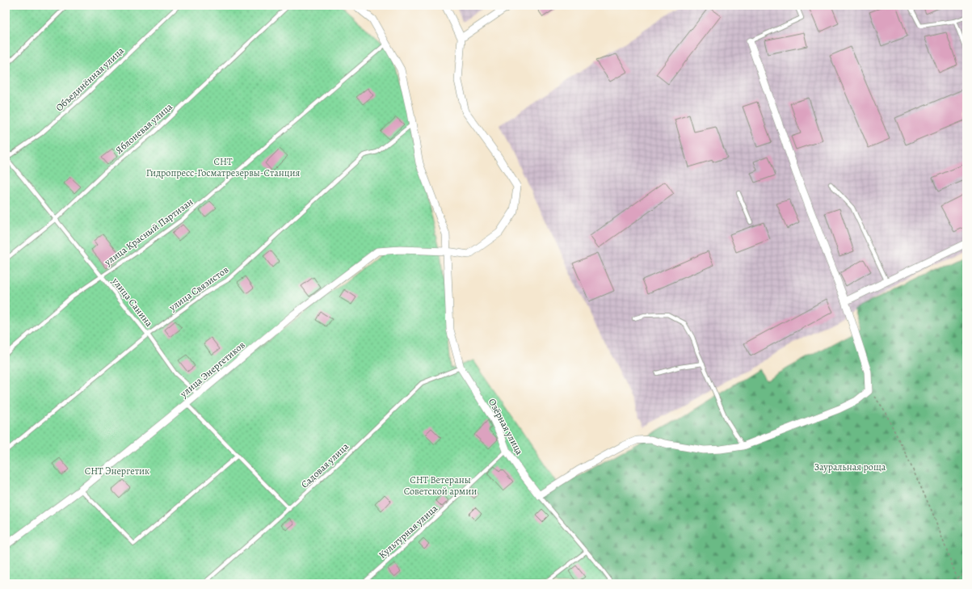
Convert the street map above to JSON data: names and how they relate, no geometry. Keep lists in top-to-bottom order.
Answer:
{
  "streets": {
    "street": ["улица Энергетиков", "Озёрная улица"],
    "lane": [
      "Объединённая улица",
      "Яблоневая улица",
      "улица Красный Партизан",
      "улица Связистов",
      "улица Санина",
      "Садовая улица",
      "Культурная улица"
    ]
  },
  "crossings": [
    ["Объединённая улица", "улица Санина"],
    ["Яблоневая улица", "улица Санина"],
    ["улица Красный Партизан", "улица Санина"],
    ["улица Красный Партизан", "Озёрная улица"],
    ["улица Связистов", "улица Санина"],
    ["улица Связистов", "Озёрная улица"],
    ["улица Санина", "улица Энергетиков"],
    ["улица Энергетиков", "Озёрная улица"],
    ["Озёрная улица", "Садовая улица"],
    ["Озёрная улица", "Культурная улица"]
  ],
  "parks": [
    "СНТ Гидропресс-Госматрезервы-Станция",
    "Зауральная роща",
    "СНТ Энергетик",
    "СНТ Ветераны Советской армии"
  ]
}
